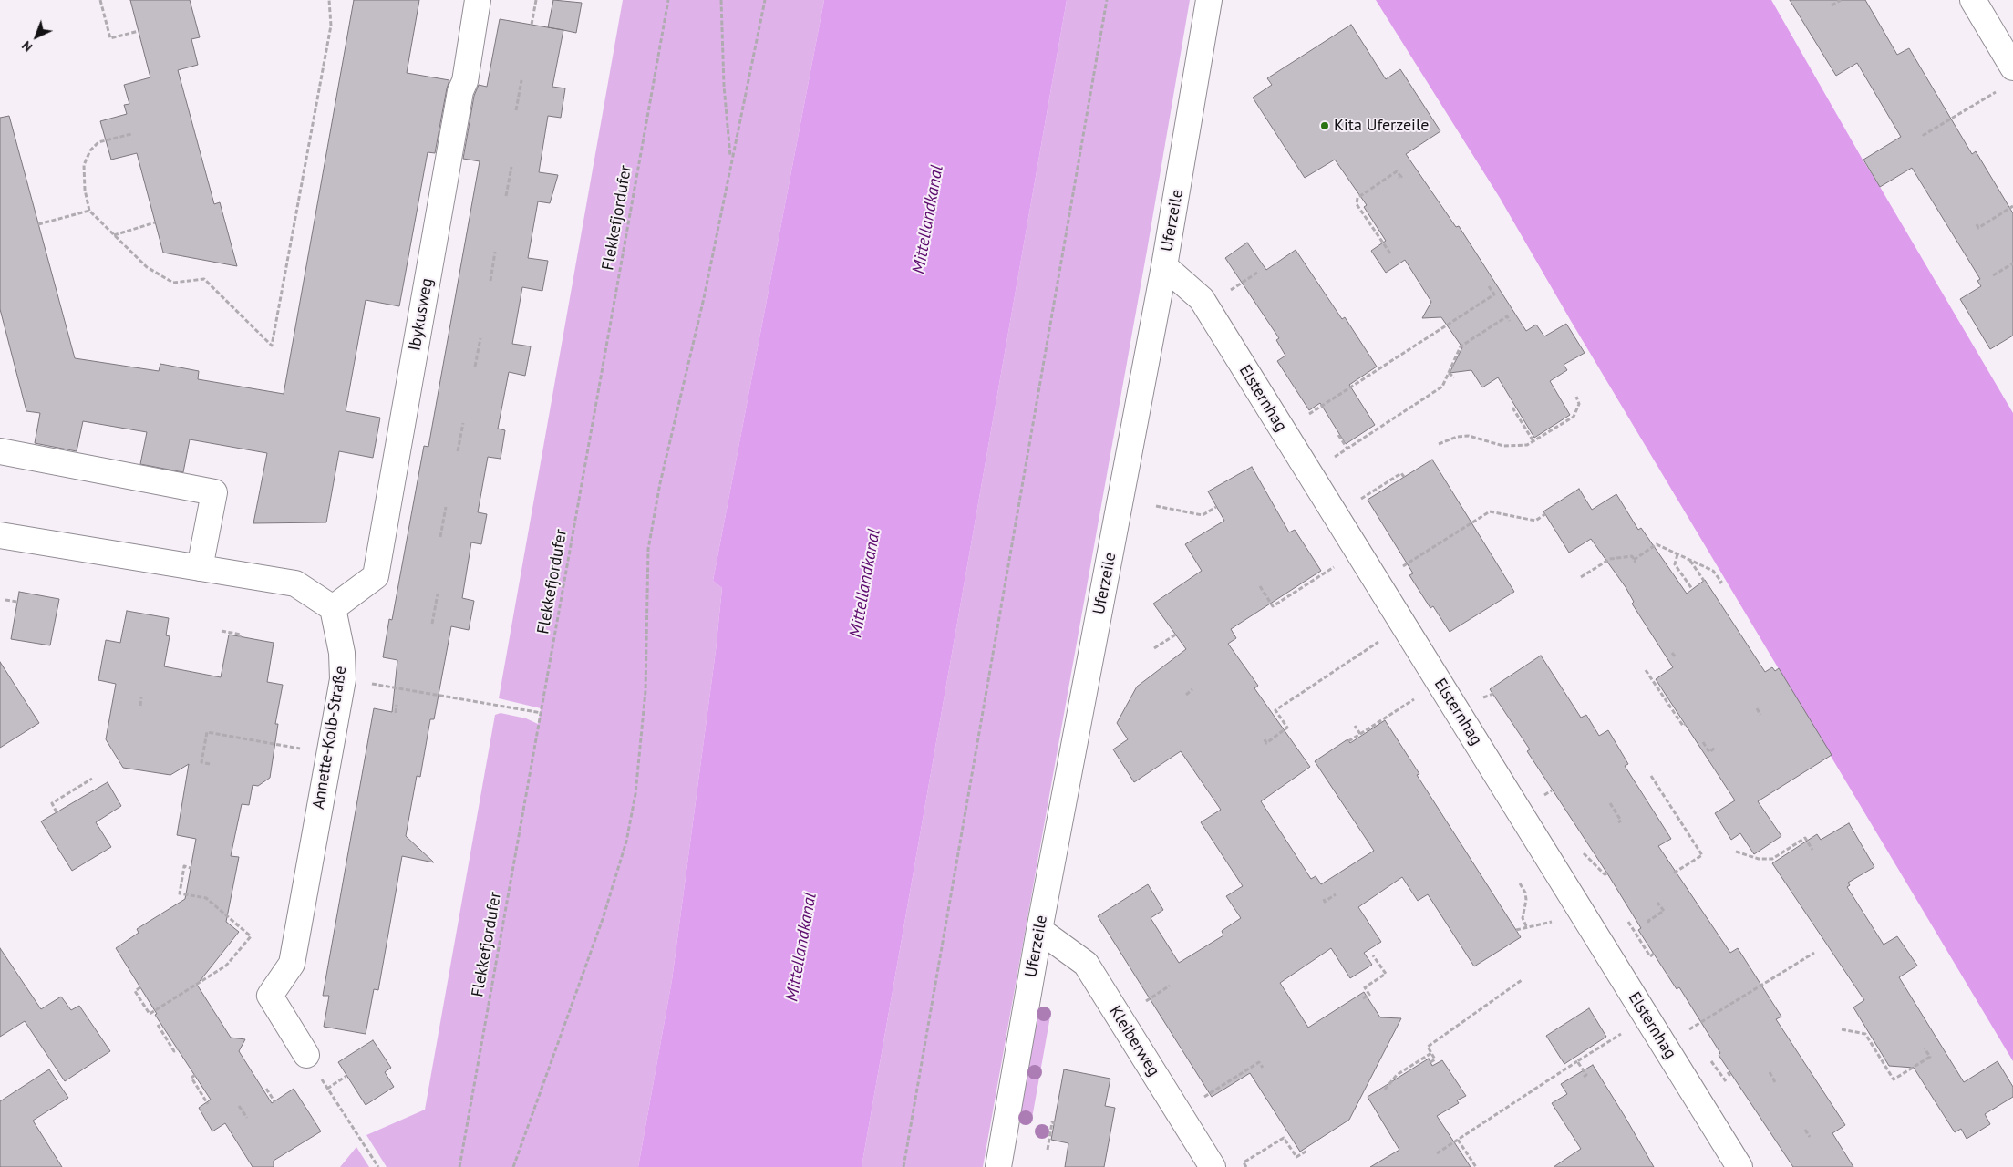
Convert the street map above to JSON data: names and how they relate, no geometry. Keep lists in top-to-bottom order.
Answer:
{
  "streets": {
    "street": [
      "Uferzeile",
      "Ibykusweg",
      "Elsternhag",
      "Annette-Kolb-Straße",
      "Kleiberweg"
    ],
    "path": ["Flekkefjordufer"]
  },
  "crossings": [
    ["Uferzeile", "Elsternhag"],
    ["Uferzeile", "Kleiberweg"],
    ["Ibykusweg", "Annette-Kolb-Straße"]
  ],
  "water": ["Mittellandkanal"],
  "places": ["Kita Uferzeile"],
  "north": "bottom left"
}
